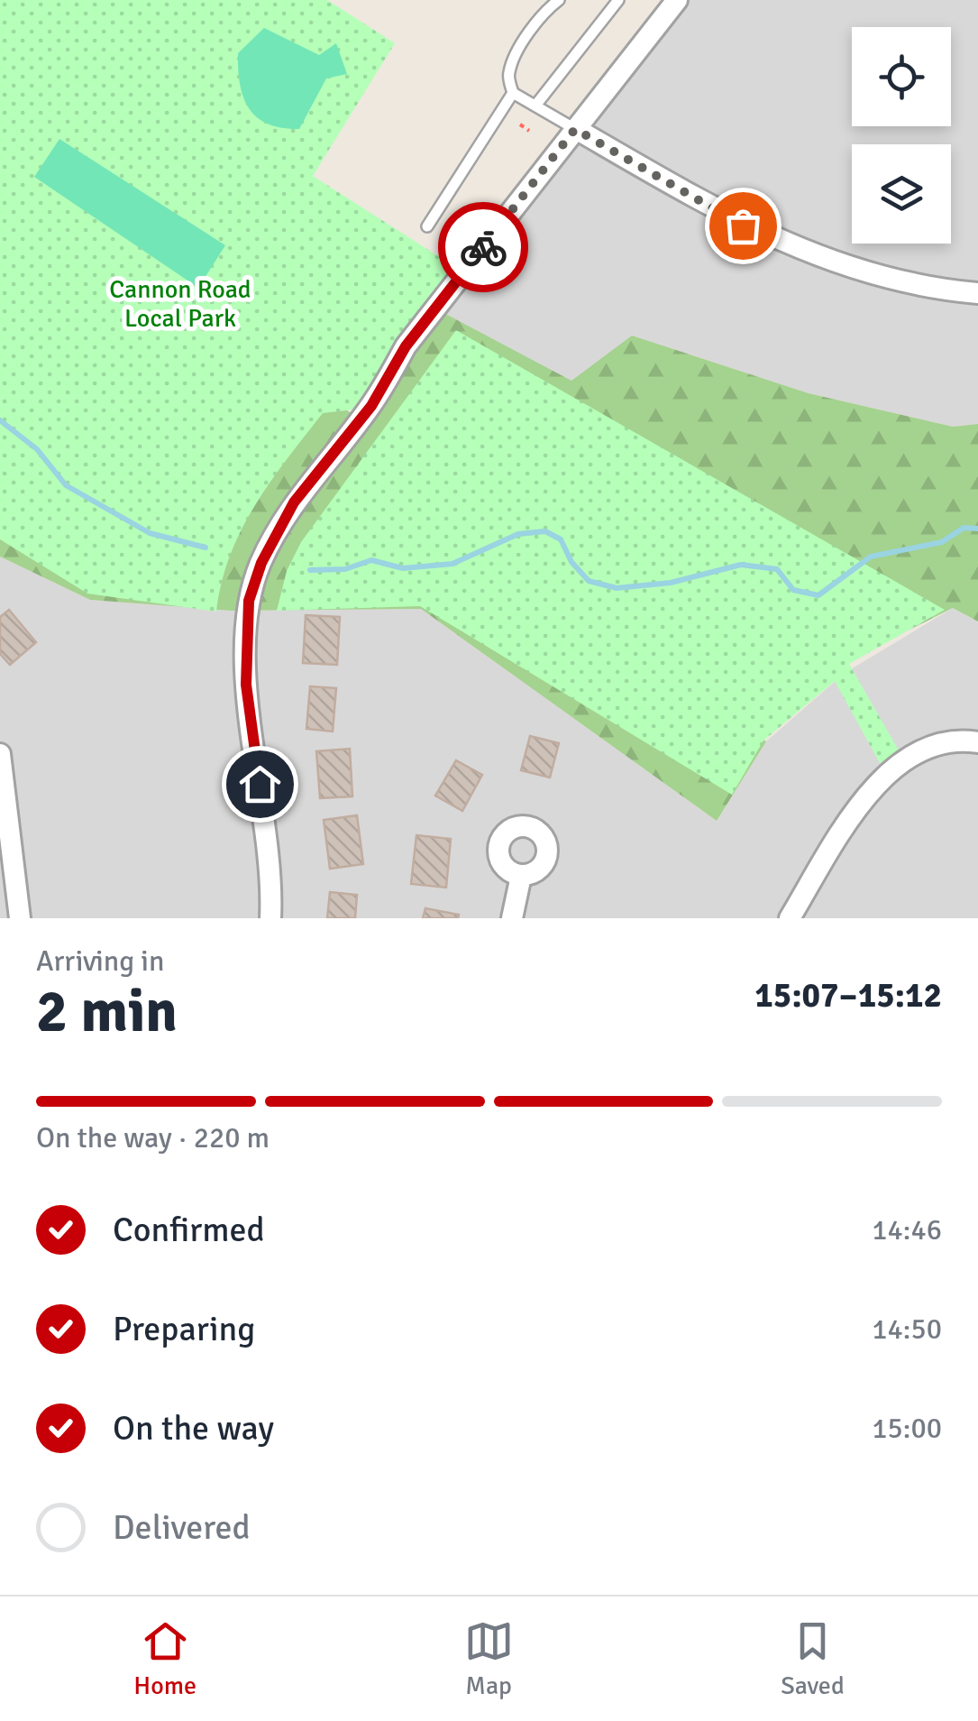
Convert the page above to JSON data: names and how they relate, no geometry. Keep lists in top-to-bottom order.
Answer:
{
  "parks": ["Cannon Road Local Park"],
  "page": {
    "heading": ["2 min", "Arriving in", "15:07–15:12"],
    "bar": "On the way · 220 m",
    "list": [
      ["Confirmed", "14:46"],
      ["Preparing", "14:50"],
      ["On the way", "15:00"],
      "Delivered"
    ],
    "tabs": ["Home", "Map", "Saved"]
  }
}
